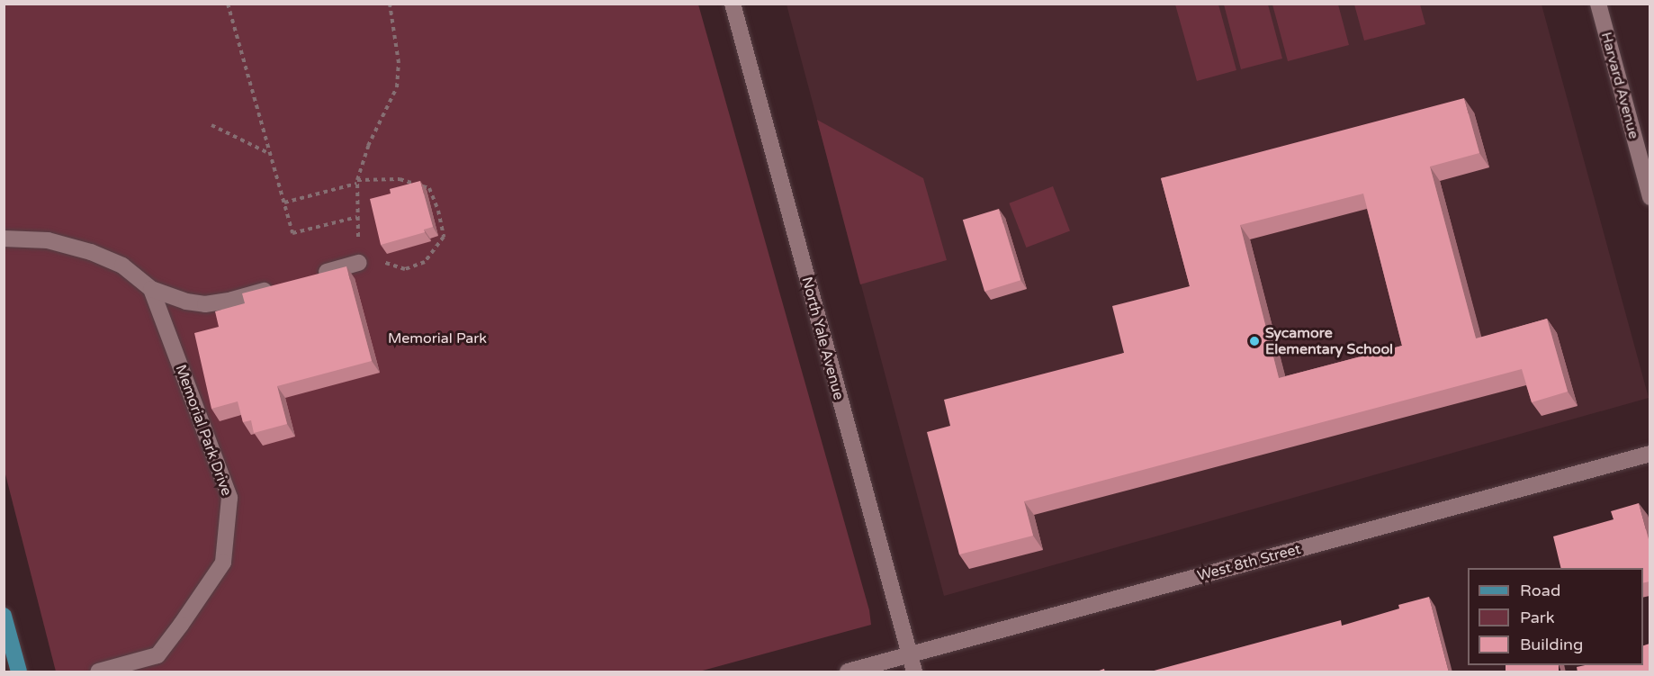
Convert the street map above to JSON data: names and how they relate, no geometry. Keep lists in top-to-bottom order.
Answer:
{
  "streets": {
    "street": [
      "Harvard Avenue",
      "North Yale Avenue",
      "Memorial Park Drive",
      "West 8th Street"
    ]
  },
  "crossings": [
    ["North Yale Avenue", "West 8th Street"]
  ],
  "parks": ["Memorial Park"],
  "places": ["Sycamore Elementary School"],
  "legend": ["Road", "Park", "Building"]
}
